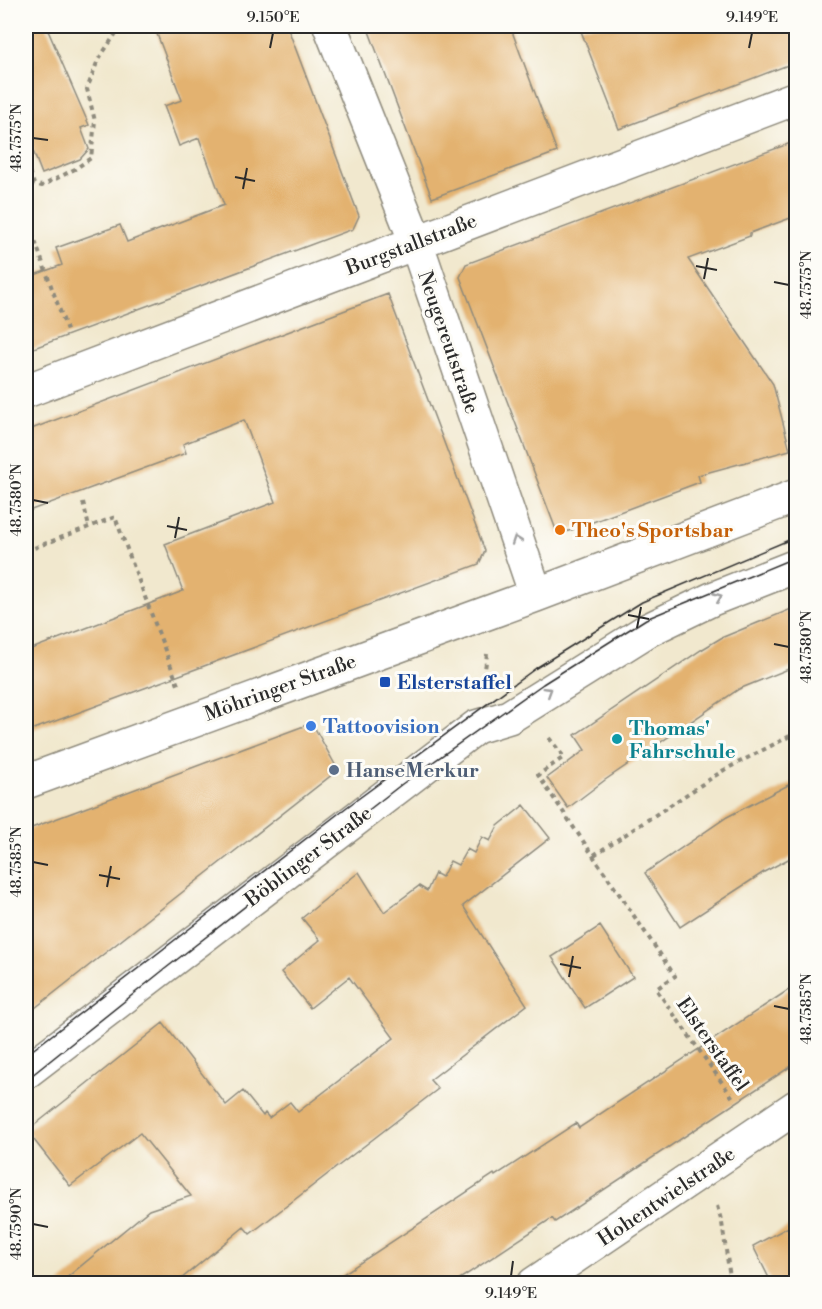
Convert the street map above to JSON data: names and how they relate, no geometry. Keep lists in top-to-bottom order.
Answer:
{
  "streets": {
    "street": [
      "Burgstallstraße",
      "Neugereutstraße",
      "Möhringer Straße",
      "Böblinger Straße",
      "Hohentwielstraße"
    ],
    "path": ["Elsterstaffel"]
  },
  "crossings": [
    ["Burgstallstraße", "Neugereutstraße"],
    ["Neugereutstraße", "Möhringer Straße"]
  ],
  "one_way": ["Neugereutstraße", "Böblinger Straße"],
  "places": {
    "other": [
      "Theo's Sportsbar",
      "Tattoovision",
      "Thomas' Fahrschule",
      "HanseMerkur"
    ],
    "transit": ["Elsterstaffel"]
  },
  "coordinates": [
    "9.150°E",
    "9.149°E",
    "48.7575°N",
    "48.7580°N",
    "48.7585°N",
    "48.7590°N"
  ]
}
